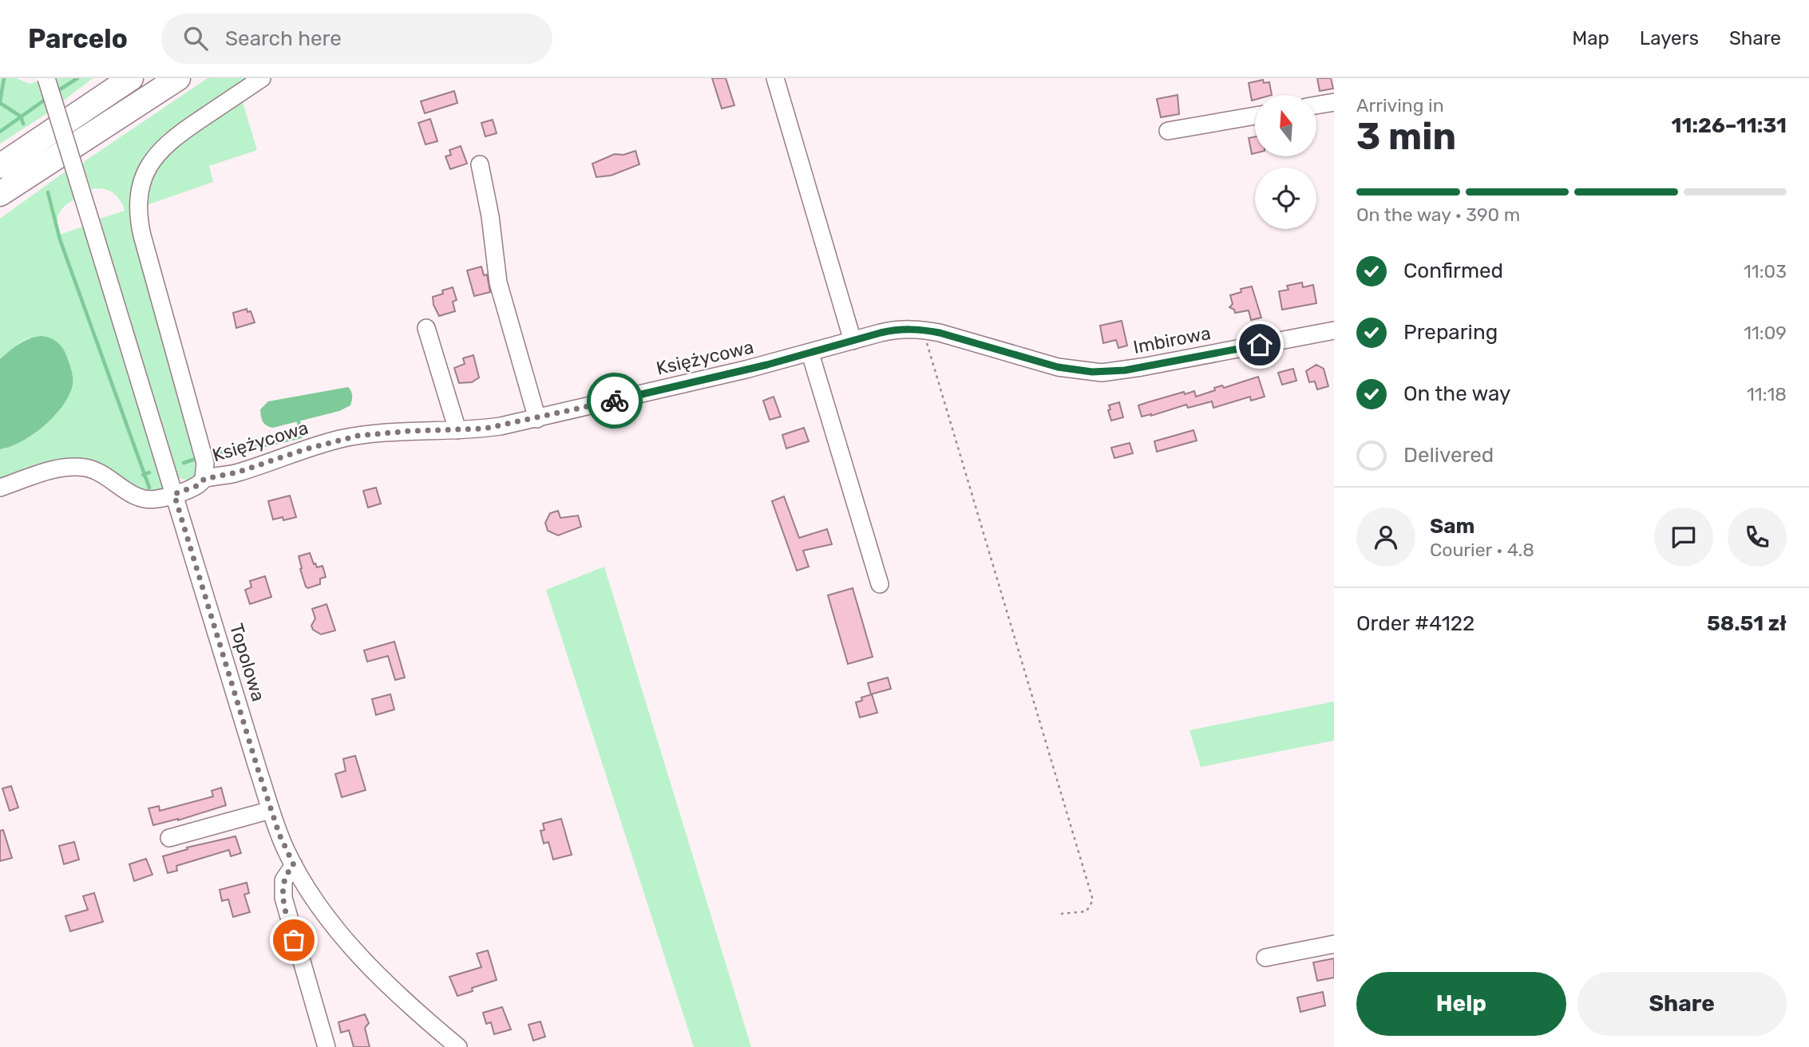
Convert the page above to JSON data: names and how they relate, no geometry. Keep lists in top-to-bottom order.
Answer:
{
  "streets": {
    "street": ["Imbirowa", "Księżycowa", "Topolowa"]
  },
  "crossings": [
    ["Imbirowa", "Księżycowa"],
    ["Księżycowa", "Topolowa"]
  ],
  "north": "top",
  "page": {
    "header": "Parcelo",
    "search": "Search here",
    "nav": ["Map", "Layers", "Share"],
    "heading": ["3 min", "Arriving in", "11:26–11:31"],
    "panel": [
      "Sam",
      "Courier · 4.8",
      "Order #4122",
      "58.51 zł"
    ],
    "bar": "On the way · 390 m",
    "list": [
      ["Confirmed", "11:03"],
      ["Preparing", "11:09"],
      ["On the way", "11:18"],
      "Delivered"
    ],
    "buttons": ["Help", "Share"]
  }
}
